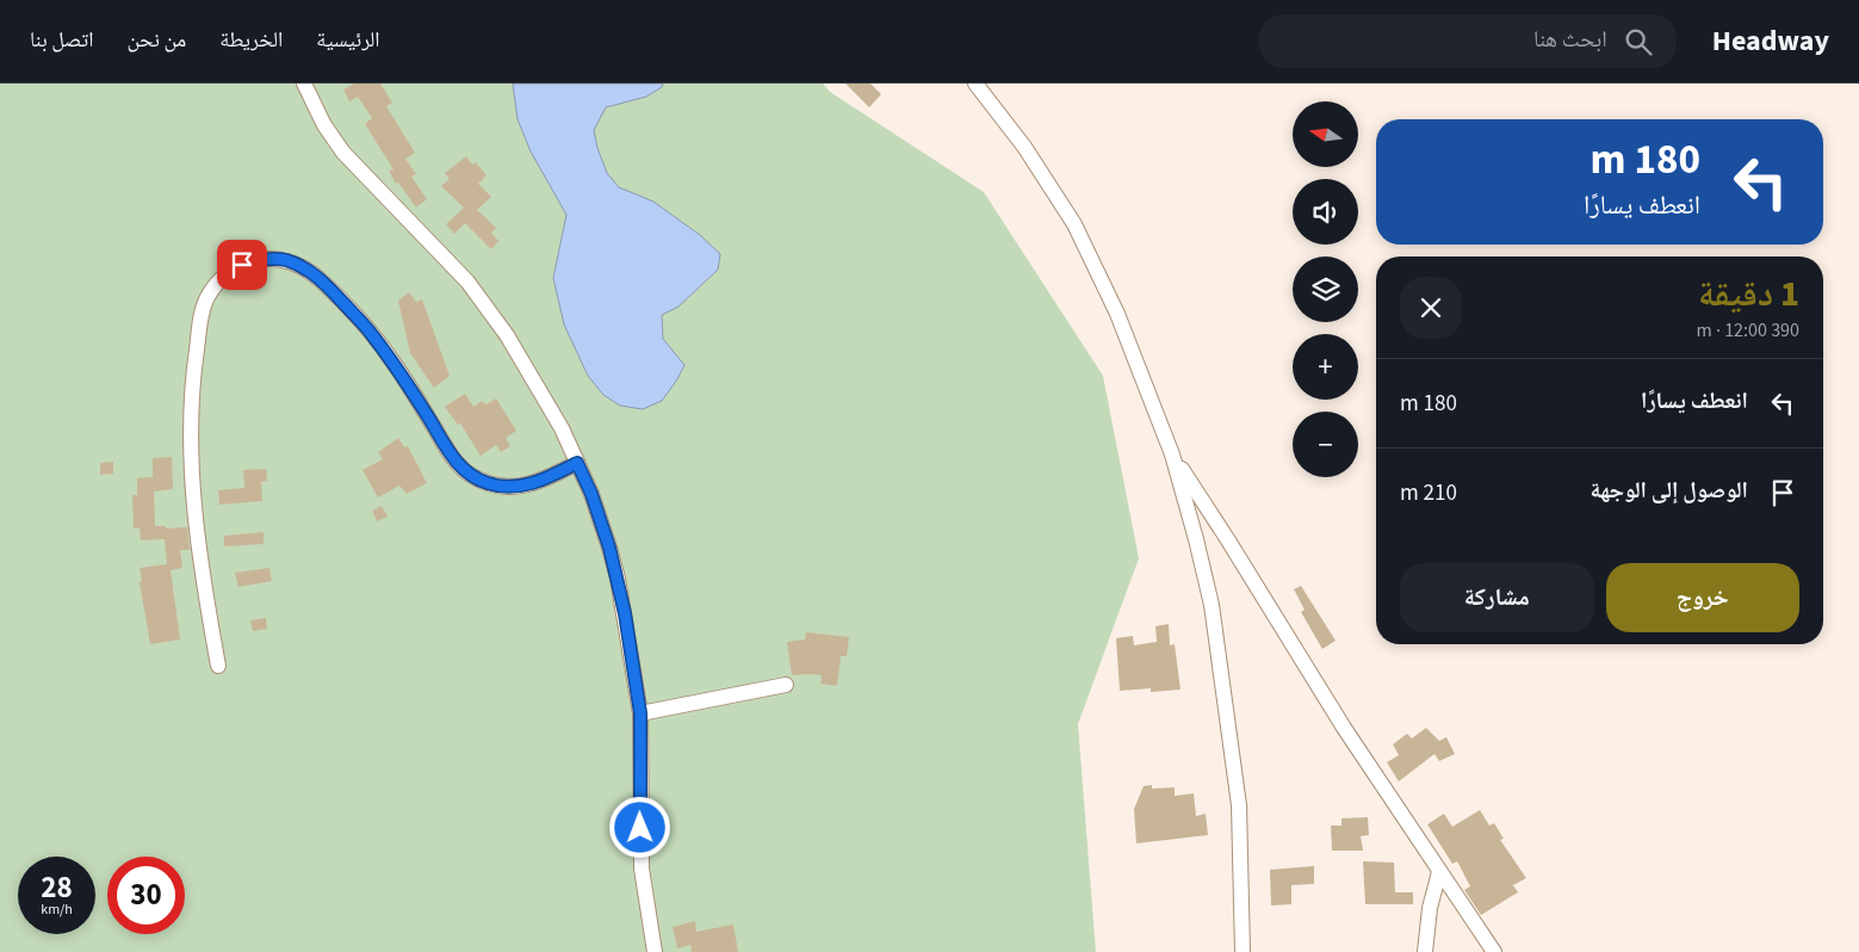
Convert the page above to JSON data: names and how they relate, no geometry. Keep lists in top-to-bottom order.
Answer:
{
  "north": "left",
  "page": {
    "header": "Headway",
    "search": "ابحث هنا",
    "nav": [
      "الرئيسية",
      "الخريطة",
      "من نحن",
      "اتصل بنا"
    ],
    "map_buttons": ["+", "−"],
    "turn": ["180 m", "انعطف يسارًا"],
    "heading": ["1 دقيقة", "390 m · 12:00"],
    "list": [
      {
        "name": "انعطف يسارًا",
        "value": "180 m"
      },
      {
        "name": "الوصول إلى الوجهة",
        "value": "210 m"
      }
    ],
    "buttons": ["خروج", "مشاركة"],
    "speed": "28 km/h",
    "limit": "30"
  }
}
